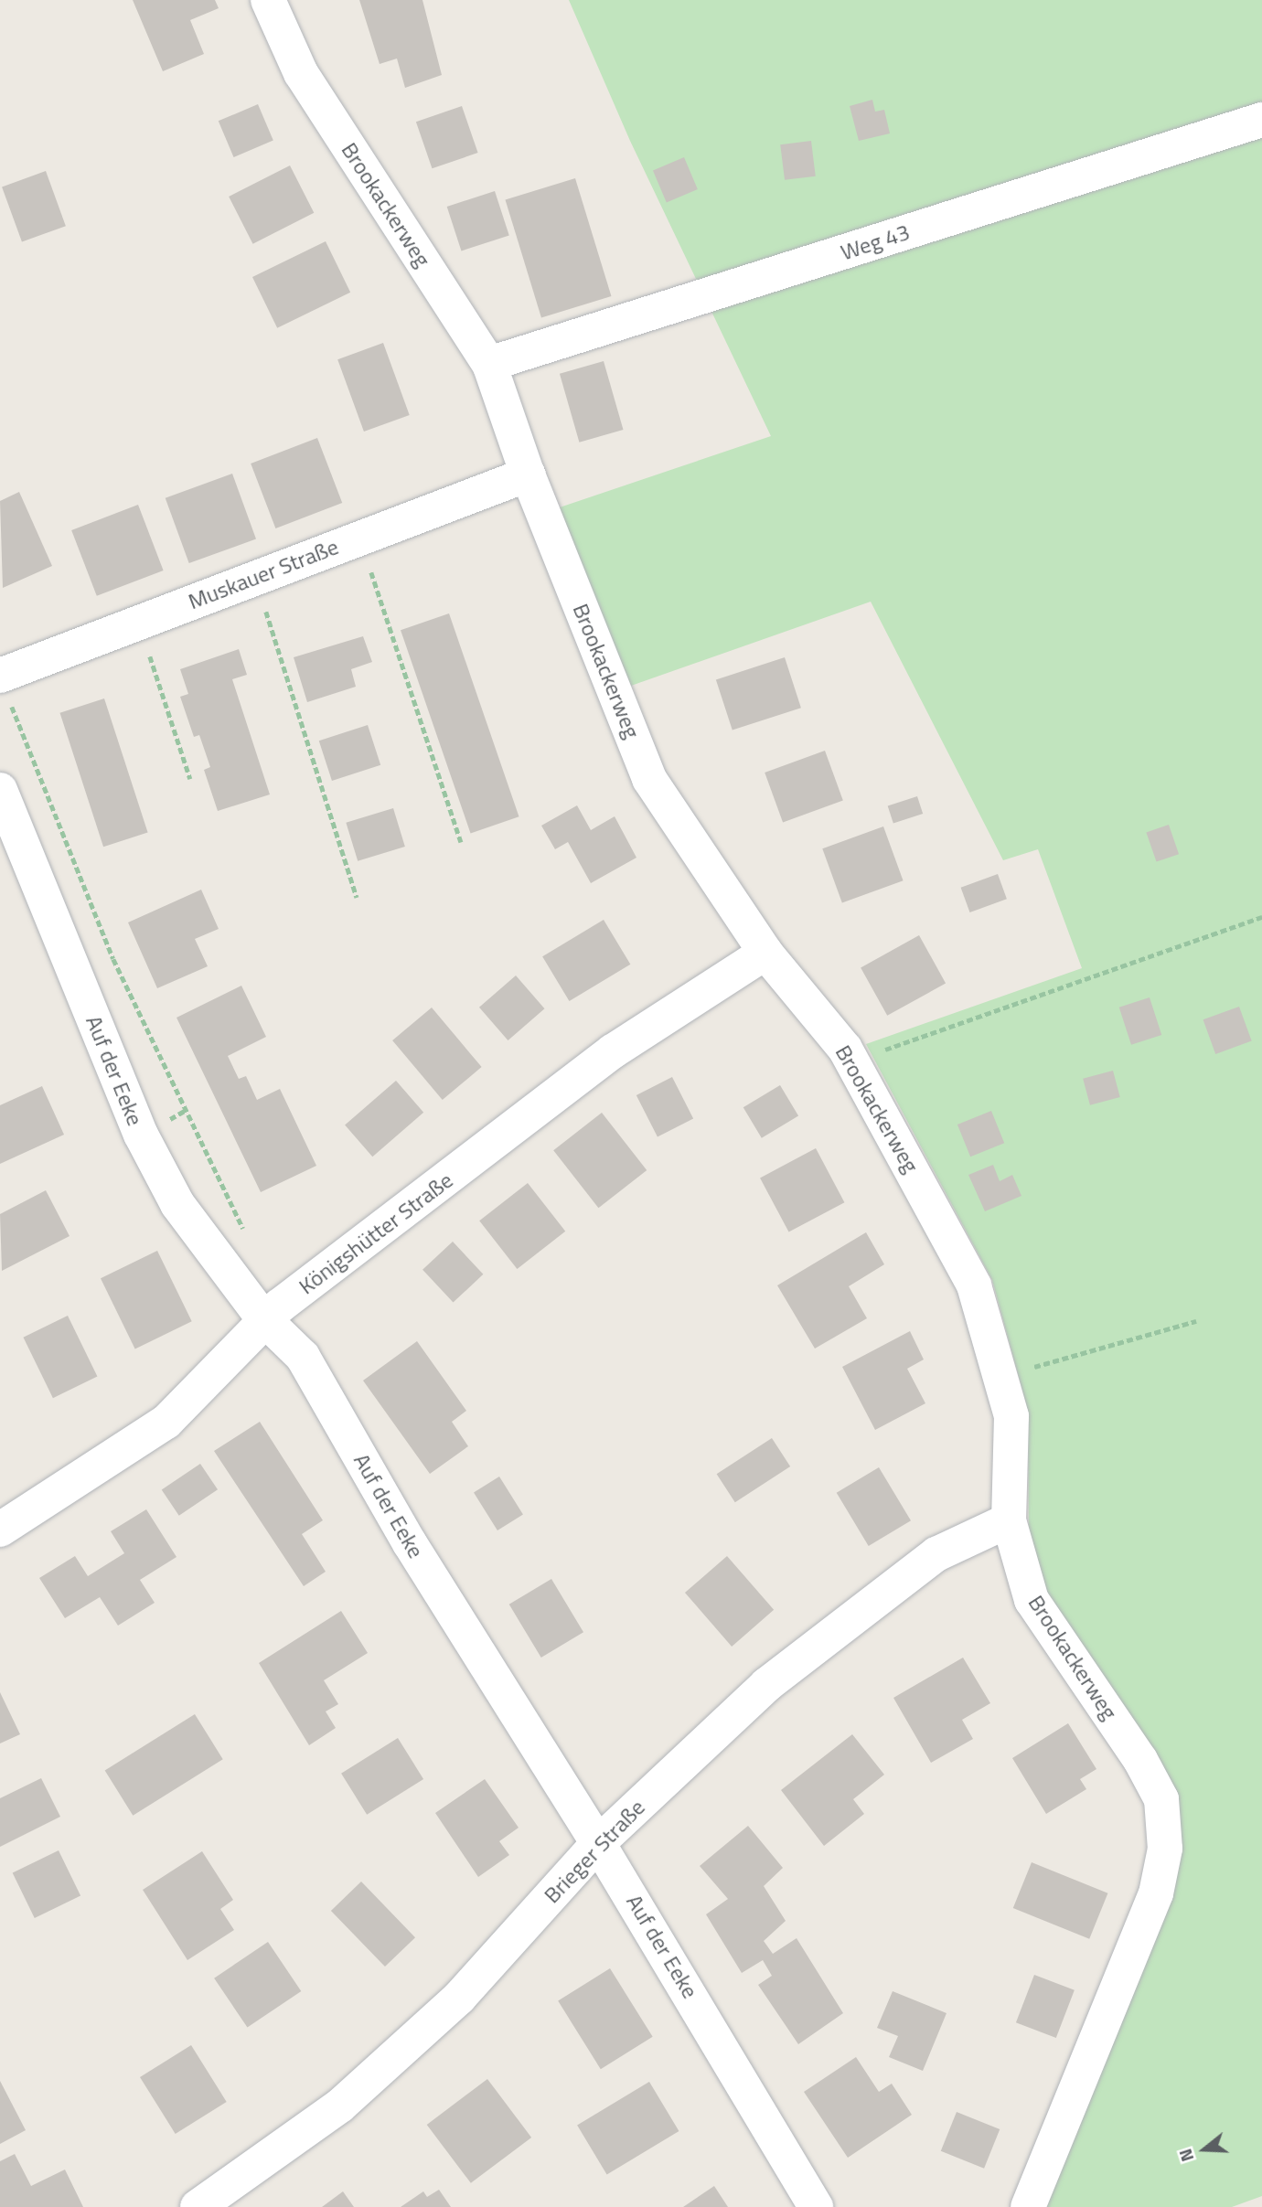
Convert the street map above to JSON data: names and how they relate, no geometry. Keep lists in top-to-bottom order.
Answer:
{
  "streets": {
    "street": [
      "Brookackerweg",
      "Weg 43",
      "Muskauer Straße",
      "Auf der Eeke",
      "Königshütter Straße",
      "Brieger Straße"
    ]
  },
  "crossings": [
    ["Brookackerweg", "Weg 43"],
    ["Brookackerweg", "Muskauer Straße"],
    ["Brookackerweg", "Königshütter Straße"],
    ["Brookackerweg", "Brieger Straße"],
    ["Auf der Eeke", "Königshütter Straße"],
    ["Auf der Eeke", "Brieger Straße"]
  ],
  "north": "left"
}
